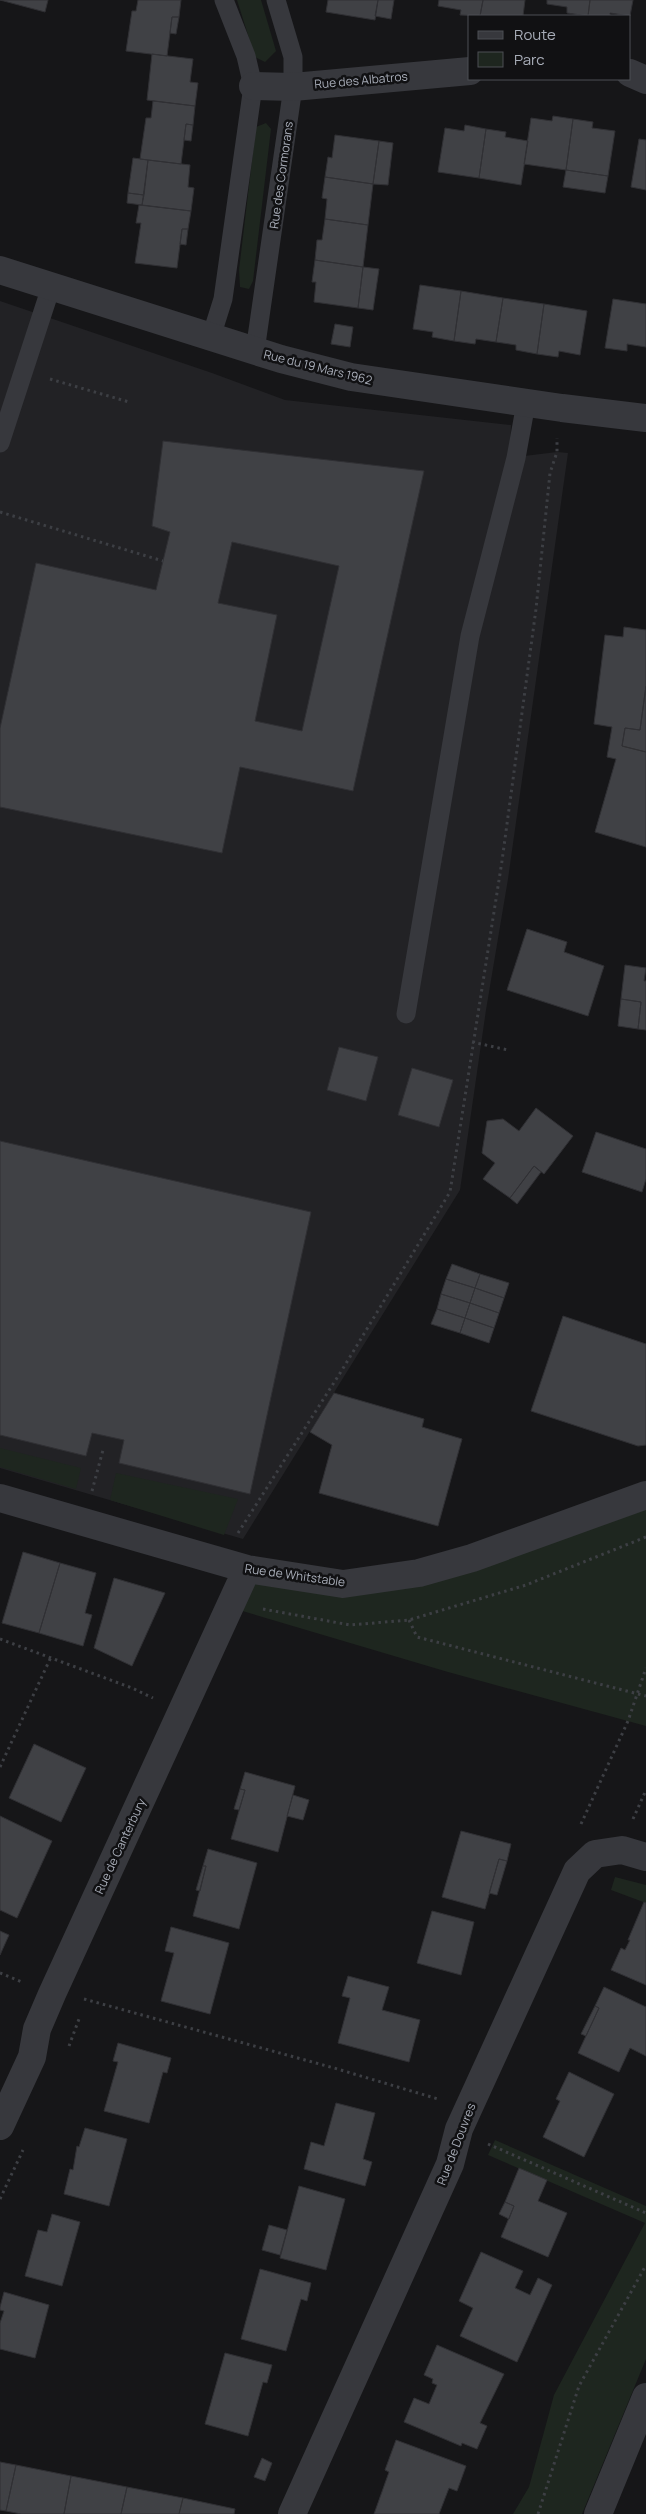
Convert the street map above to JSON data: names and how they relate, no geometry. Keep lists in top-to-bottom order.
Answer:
{
  "streets": {
    "street": [
      "Rue des Albatros",
      "Rue du 19 Mars 1962",
      "Rue de Whitstable",
      "Rue de Canterbury",
      "Rue de Douvres"
    ],
    "lane": ["Rue des Cormorans"]
  },
  "crossings": [
    ["Rue des Albatros", "Rue des Cormorans"],
    ["Rue des Cormorans", "Rue du 19 Mars 1962"],
    ["Rue de Whitstable", "Rue de Canterbury"]
  ],
  "legend": ["Route", "Parc"]
}
